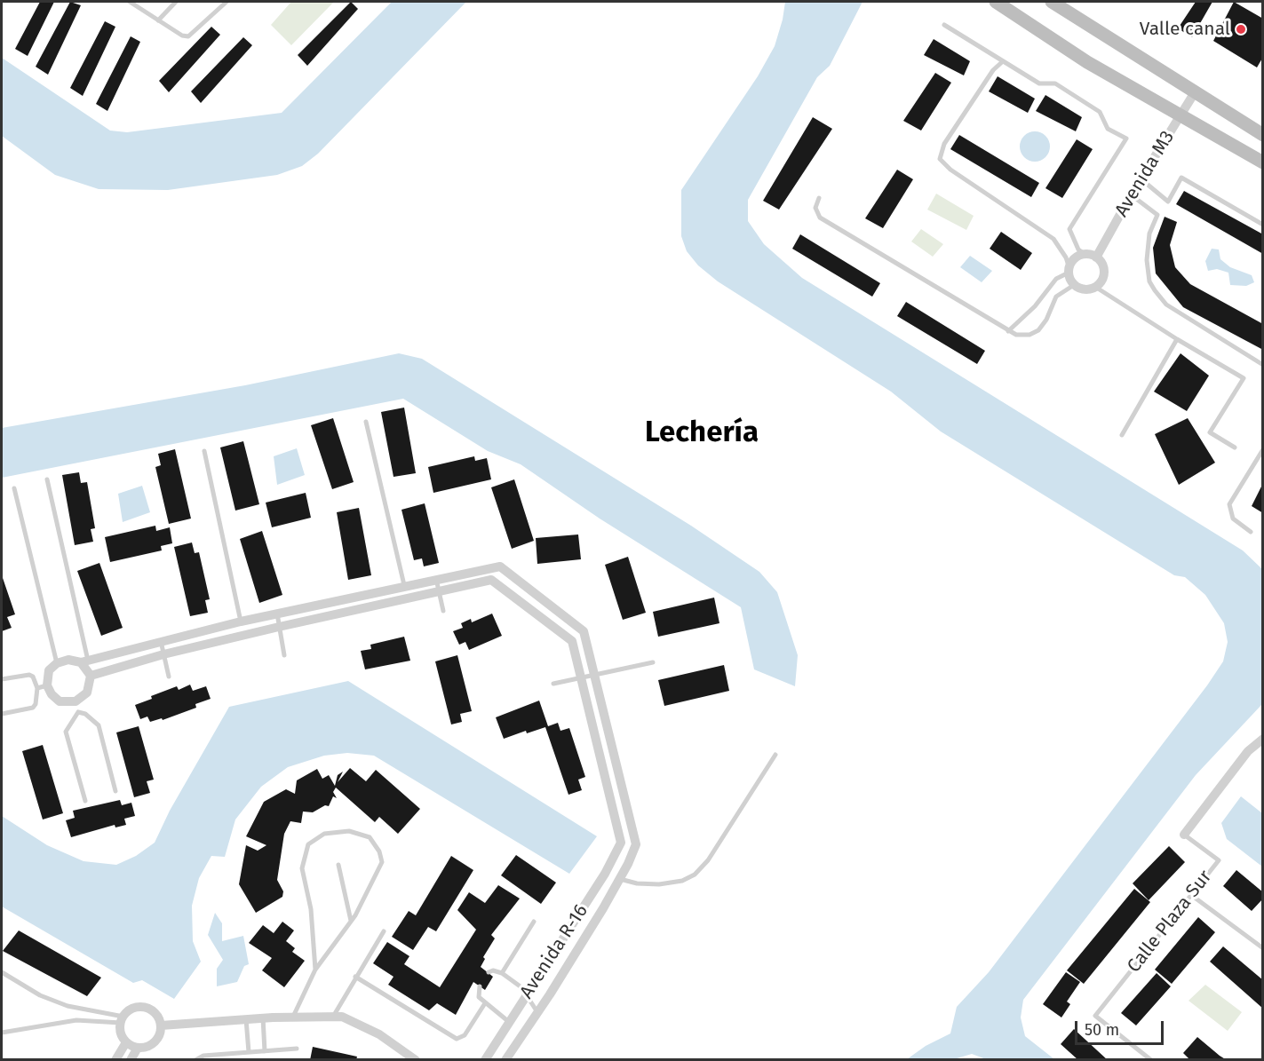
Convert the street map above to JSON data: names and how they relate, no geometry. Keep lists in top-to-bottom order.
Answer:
{
  "streets": {
    "street": ["Avenida M3", "Avenida R-16"],
    "lane": ["Calle Plaza Sur"]
  },
  "districts": ["Lechería"],
  "places": ["Valle canal"],
  "scale_bar": "50 m"
}
